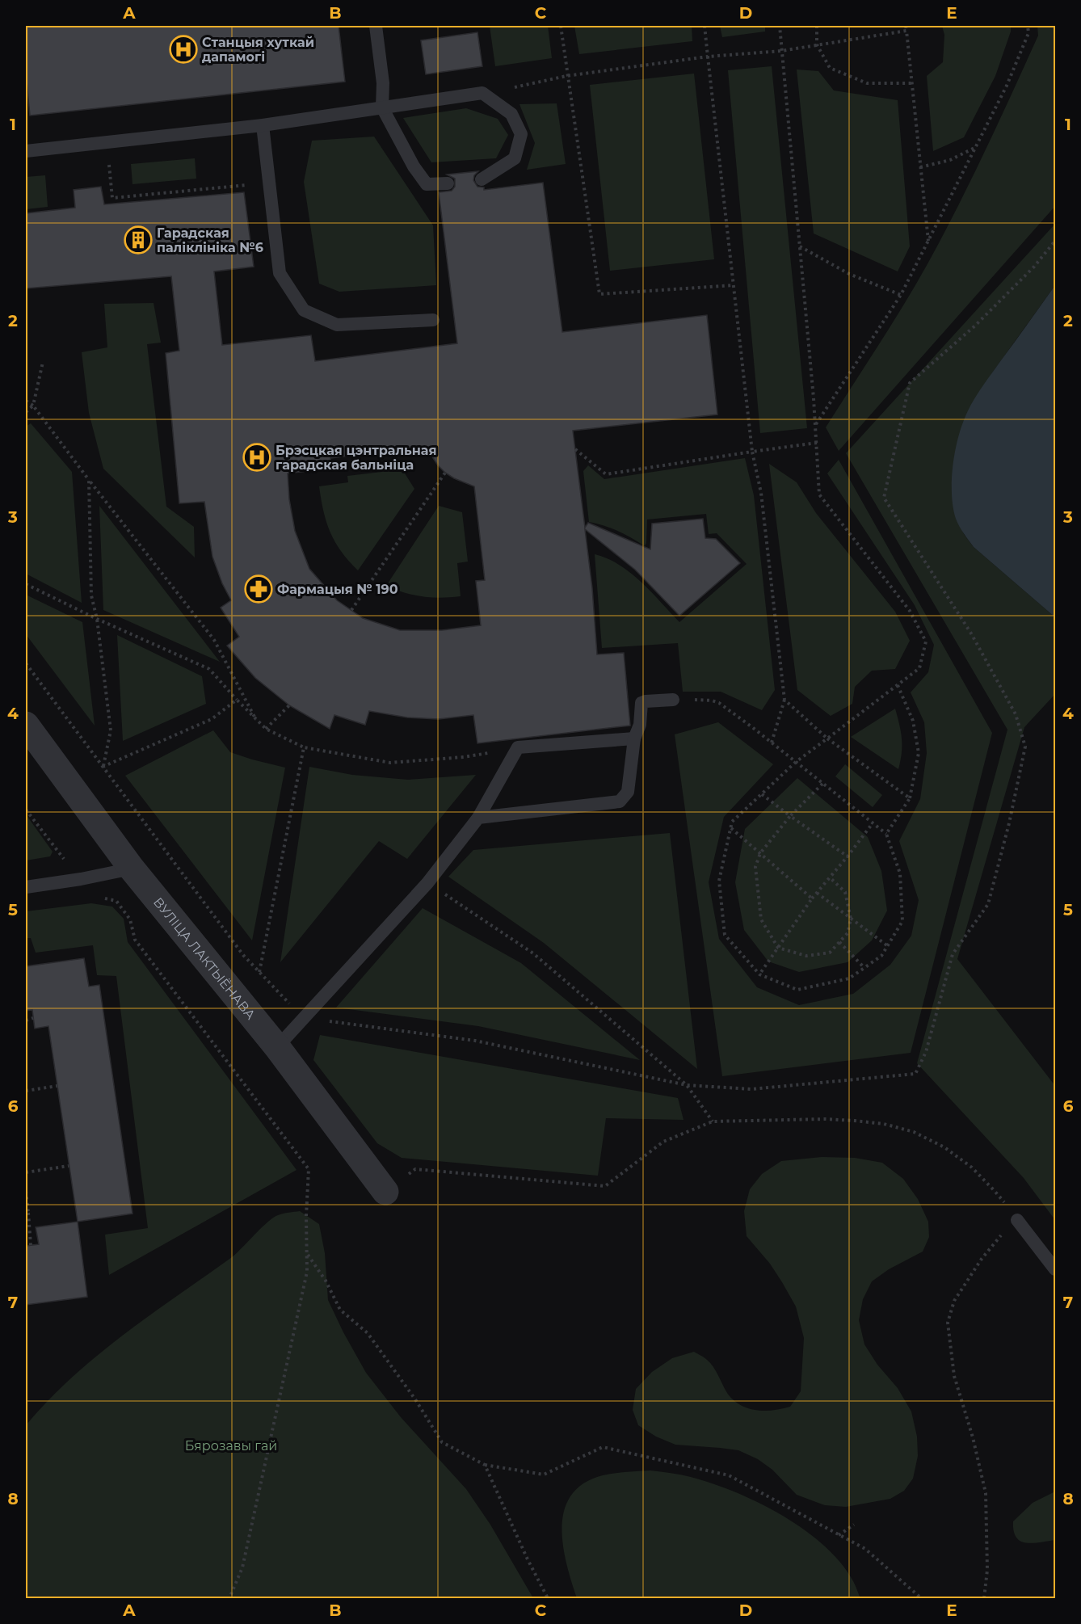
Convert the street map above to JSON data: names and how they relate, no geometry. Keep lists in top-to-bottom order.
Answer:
{
  "streets": {
    "street": ["ВУЛІЦА ЛАКТЫЁНАВА"]
  },
  "parks": ["Бярозавы гай"],
  "places": {
    "hospital": ["Станцыя хуткай дапамогі", "Брэсцкая цэнтральная гарадская бальніца"],
    "building": ["Гарадская паліклініка №6"],
    "pharmacy": ["Фармацыя № 190"]
  },
  "grid": {
    "columns": [
      "A",
      "B",
      "C",
      "D",
      "E"
    ],
    "rows": [
      "1",
      "2",
      "3",
      "4",
      "5",
      "6",
      "7",
      "8"
    ]
  }
}
